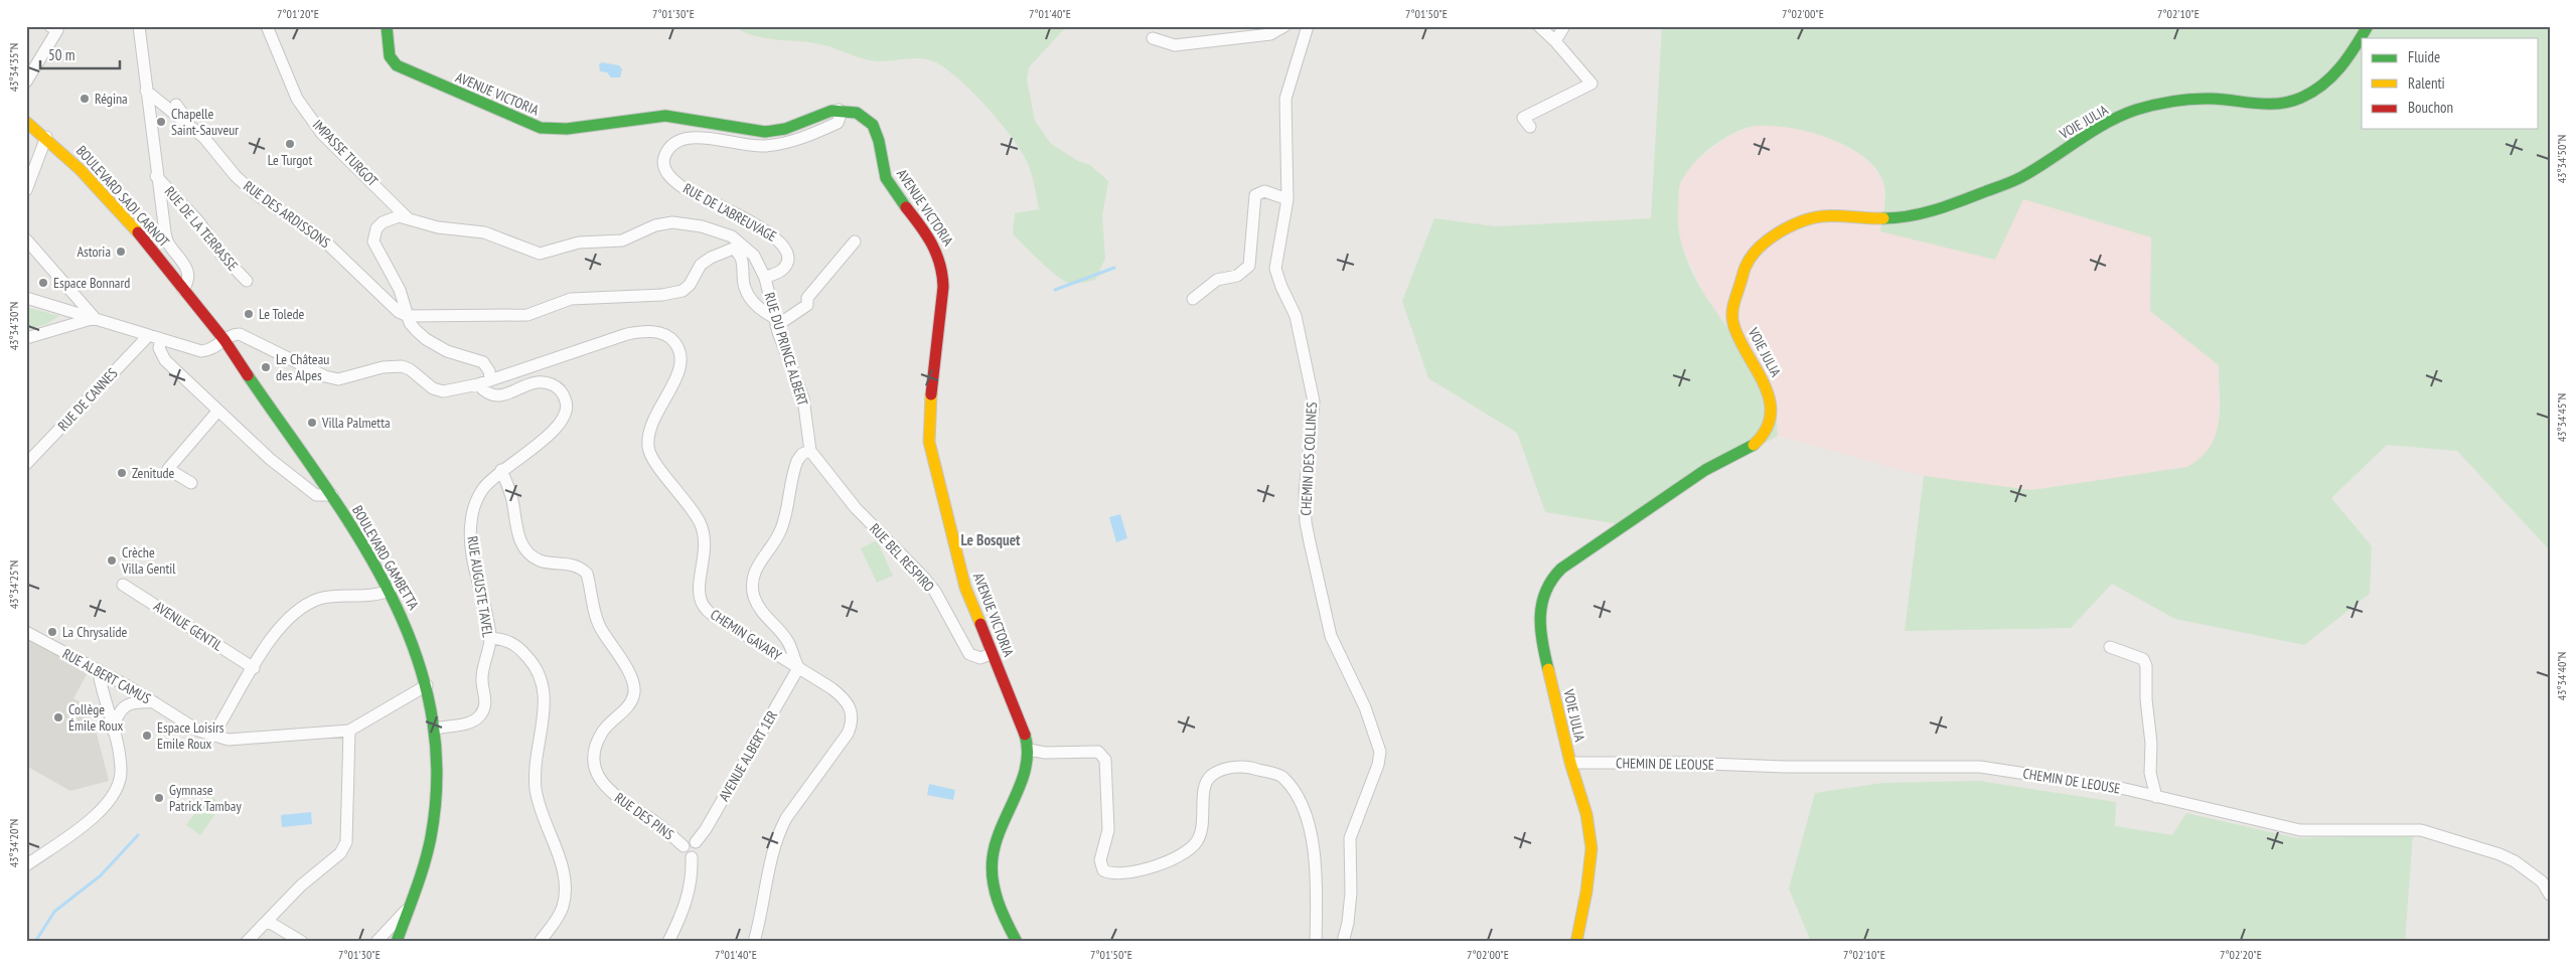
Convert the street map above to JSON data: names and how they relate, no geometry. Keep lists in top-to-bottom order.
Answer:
{
  "streets": {
    "street": [
      "AVENUE VICTORIA",
      "VOIE JULIA",
      "IMPASSE TURGOT",
      "BOULEVARD SADI CARNOT",
      "RUE DE L'ABREUVAGE",
      "RUE DES ARDISSONS",
      "RUE DE LA TERRASSE",
      "RUE DU PRINCE ALBERT",
      "RUE DE CANNES",
      "CHEMIN DES COLLINES",
      "BOULEVARD GAMBETTA",
      "RUE BEL RESPIRO",
      "RUE AUGUSTE TAVEL",
      "AVENUE GENTIL",
      "CHEMIN GAVARY",
      "RUE ALBERT CAMUS",
      "AVENUE ALBERT 1ER",
      "CHEMIN DE LEOUSE",
      "RUE DES PINS"
    ]
  },
  "crossings": [
    ["AVENUE VICTORIA", "RUE DE L'ABREUVAGE"],
    ["AVENUE VICTORIA", "RUE BEL RESPIRO"],
    ["VOIE JULIA", "CHEMIN DE LEOUSE"],
    ["IMPASSE TURGOT", "RUE DE L'ABREUVAGE"],
    ["BOULEVARD SADI CARNOT", "BOULEVARD GAMBETTA"],
    ["BOULEVARD SADI CARNOT", "CHEMIN GAVARY"],
    ["RUE DE L'ABREUVAGE", "RUE DES ARDISSONS"],
    ["RUE DE L'ABREUVAGE", "RUE DU PRINCE ALBERT"],
    ["RUE DE L'ABREUVAGE", "CHEMIN GAVARY"],
    ["RUE DU PRINCE ALBERT", "RUE BEL RESPIRO"],
    ["BOULEVARD GAMBETTA", "RUE AUGUSTE TAVEL"],
    ["BOULEVARD GAMBETTA", "CHEMIN GAVARY"],
    ["RUE AUGUSTE TAVEL", "CHEMIN GAVARY"],
    ["RUE AUGUSTE TAVEL", "RUE DES PINS"],
    ["CHEMIN GAVARY", "AVENUE ALBERT 1ER"],
    ["AVENUE ALBERT 1ER", "RUE DES PINS"]
  ],
  "districts": ["Le Bosquet"],
  "places": [
    "Régina",
    "Chapelle Saint-Sauveur",
    "Le Turgot",
    "Astoria",
    "Espace Bonnard",
    "Le Tolede",
    "Le Château des Alpes",
    "Villa Palmetta",
    "Zenitude",
    "Crèche Villa Gentil",
    "La Chrysalide",
    "Collège Émile Roux",
    "Espace Loisirs Emile Roux",
    "Gymnase Patrick Tambay"
  ],
  "legend": ["Fluide", "Ralenti", "Bouchon"],
  "scale_bar": "50 m",
  "coordinates": [
    "7°01'20\"E",
    "7°01'30\"E",
    "7°01'40\"E",
    "7°01'50\"E",
    "7°02'00\"E",
    "7°02'10\"E",
    "43°34'35\"N",
    "43°34'50\"N",
    "43°34'30\"N",
    "43°34'45\"N",
    "43°34'25\"N",
    "43°34'40\"N",
    "43°34'20\"N",
    "7°02'20\"E"
  ]
}
